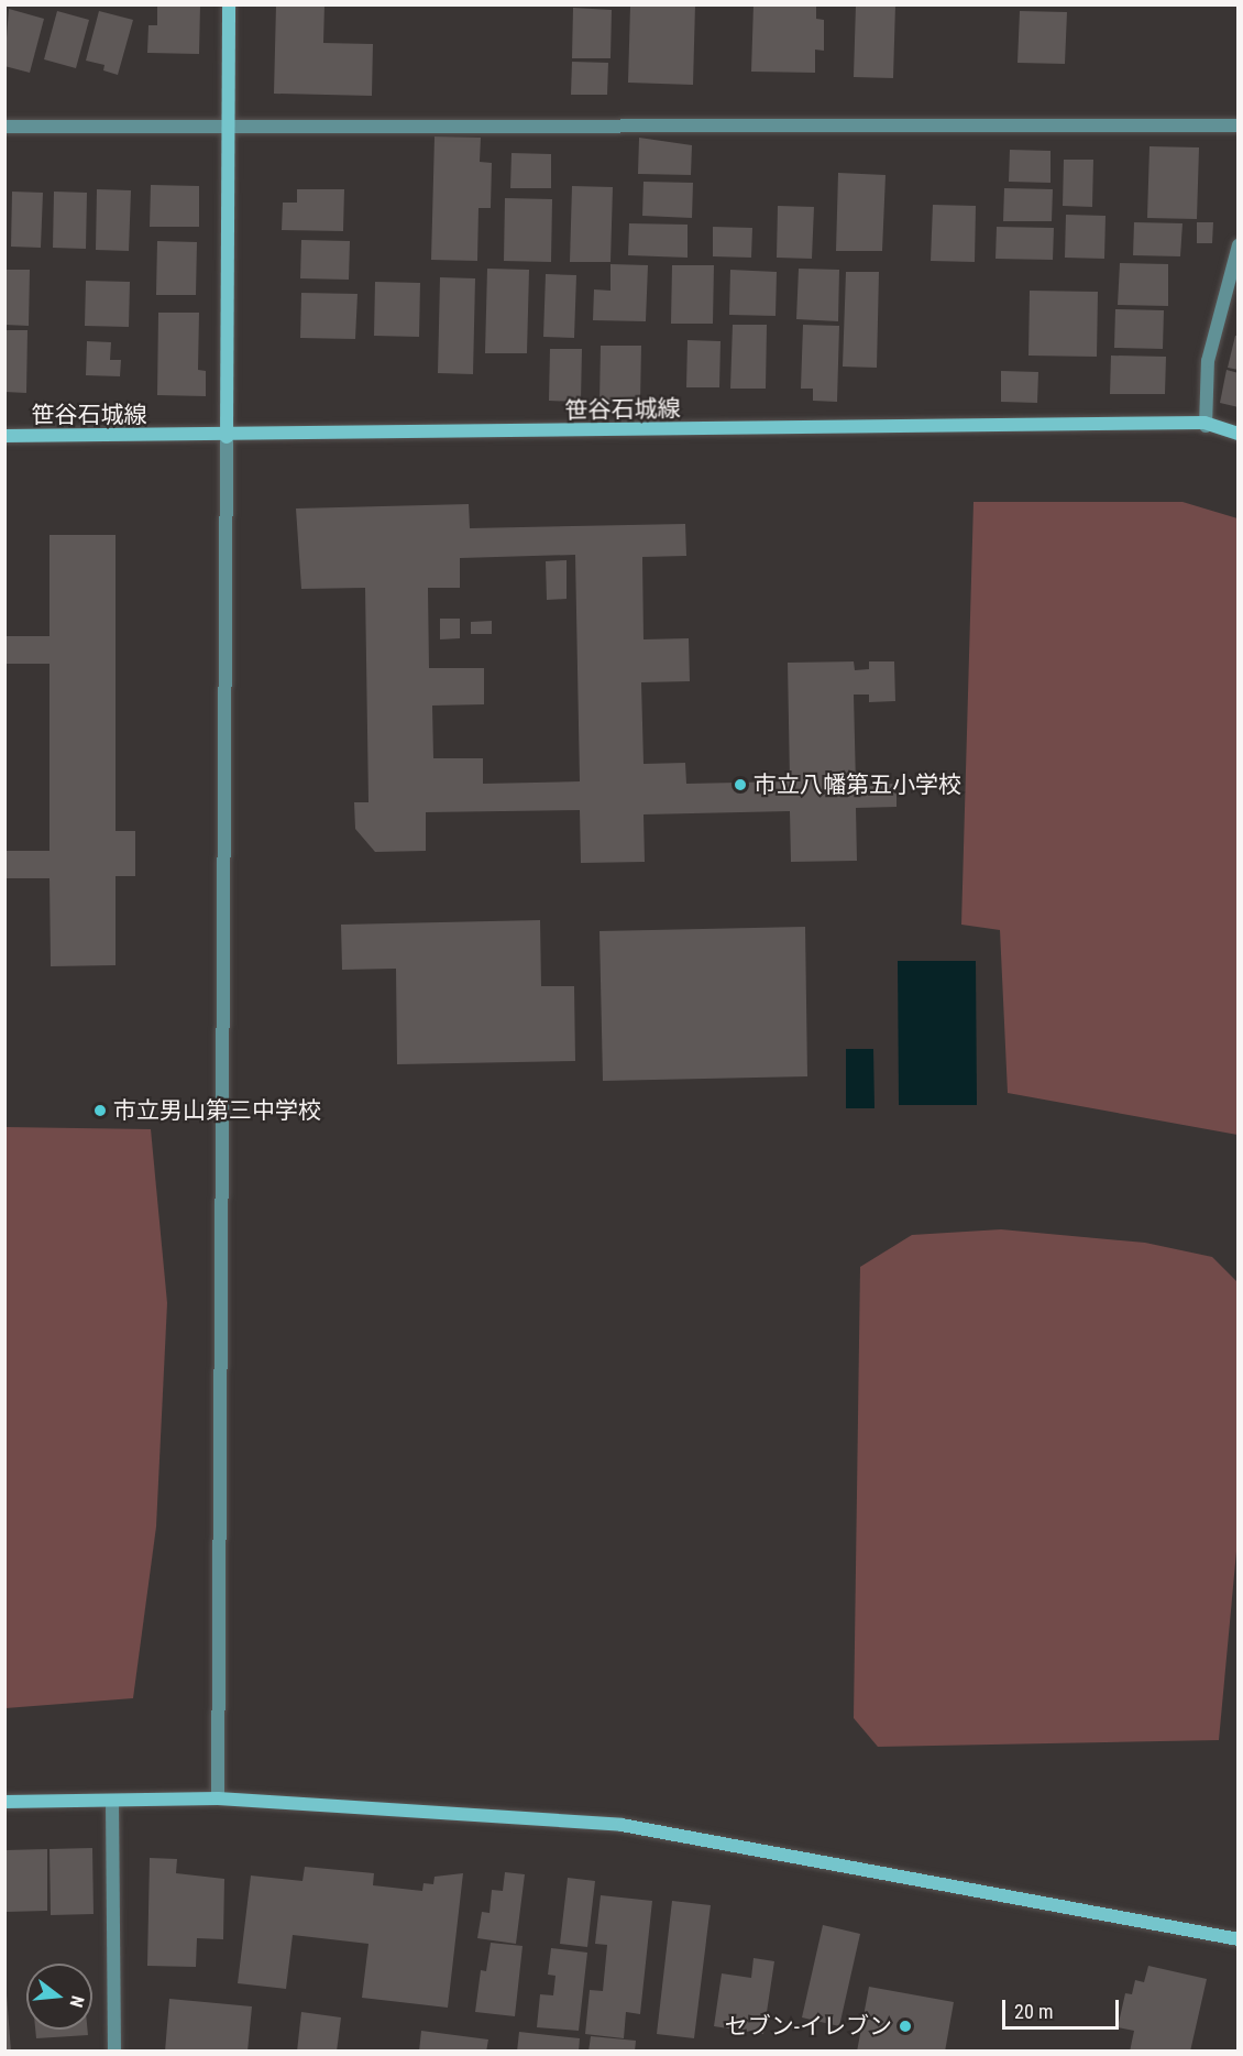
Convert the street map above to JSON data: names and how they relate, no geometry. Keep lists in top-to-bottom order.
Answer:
{
  "streets": {
    "street": ["笹谷石城線"]
  },
  "places": ["市立八幡第五小学校", "市立男山第三中学校", "セブン-イレブン"],
  "scale_bar": "20 m",
  "north": "right"
}
